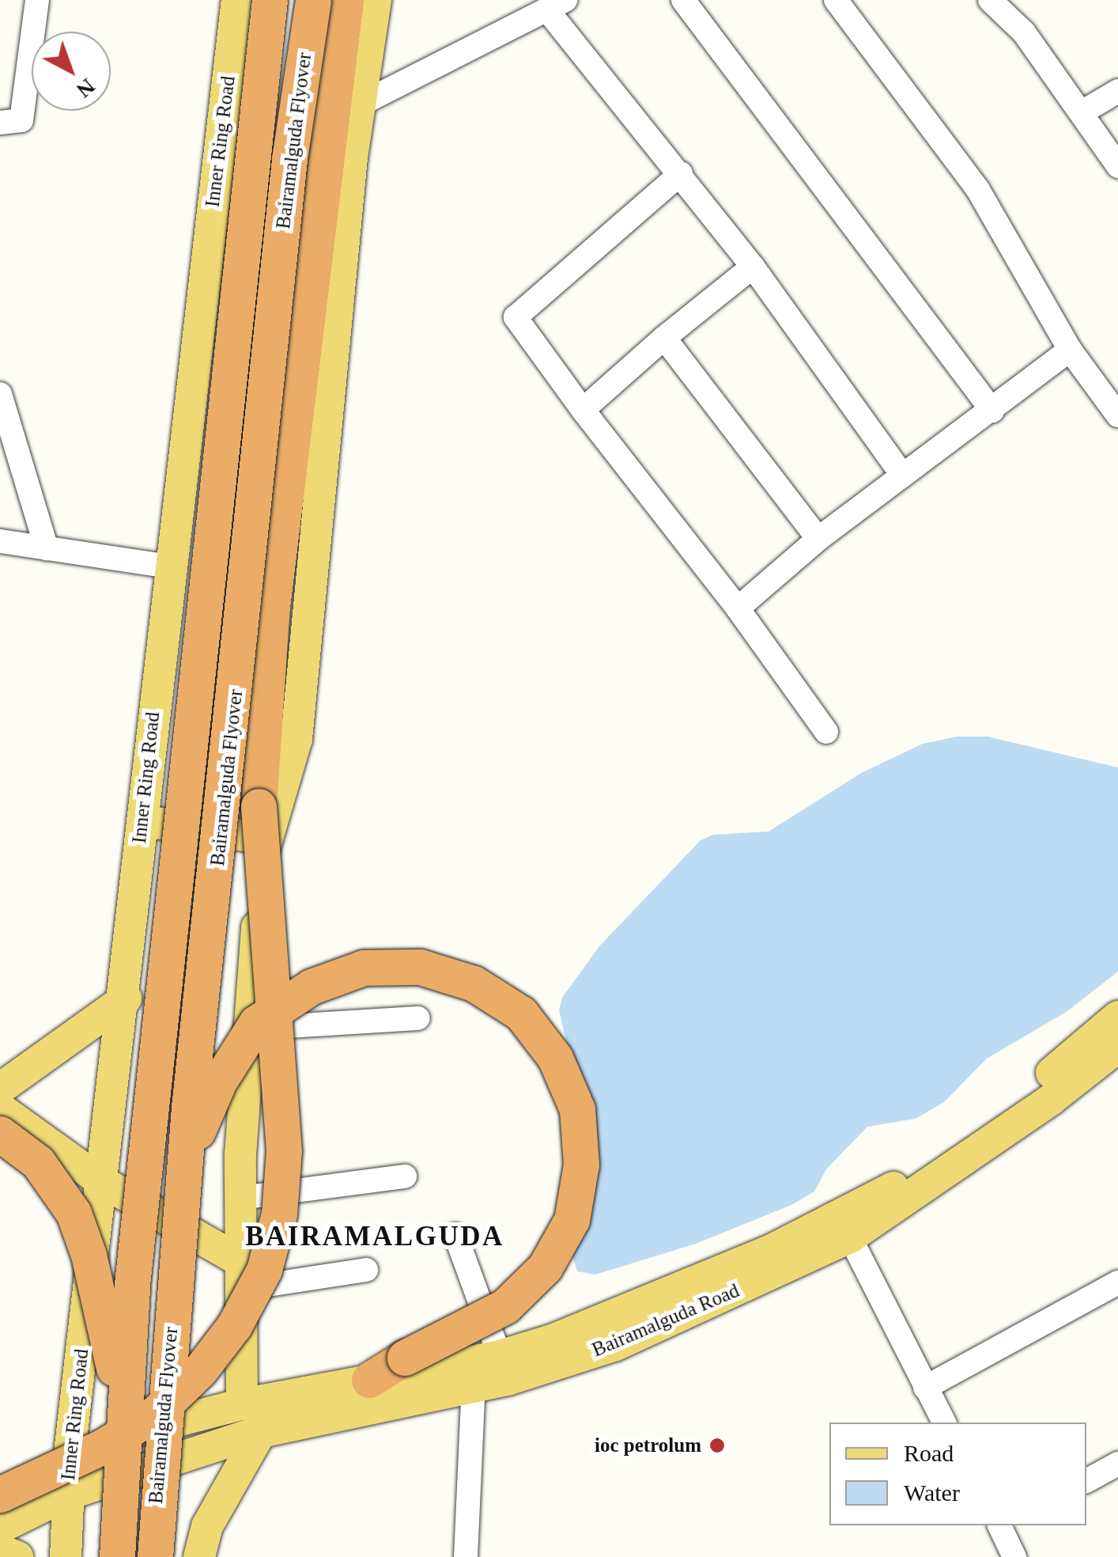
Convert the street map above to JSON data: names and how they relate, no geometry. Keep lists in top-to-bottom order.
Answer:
{
  "streets": {
    "highway": ["Bairamalguda Flyover"],
    "main road": ["Inner Ring Road", "Bairamalguda Road"]
  },
  "crossings": [
    ["Inner Ring Road", "Bairamalguda Road"]
  ],
  "districts": ["BAIRAMALGUDA"],
  "places": ["ioc petrolum"],
  "legend": ["Road", "Water"],
  "north": "bottom right"
}
